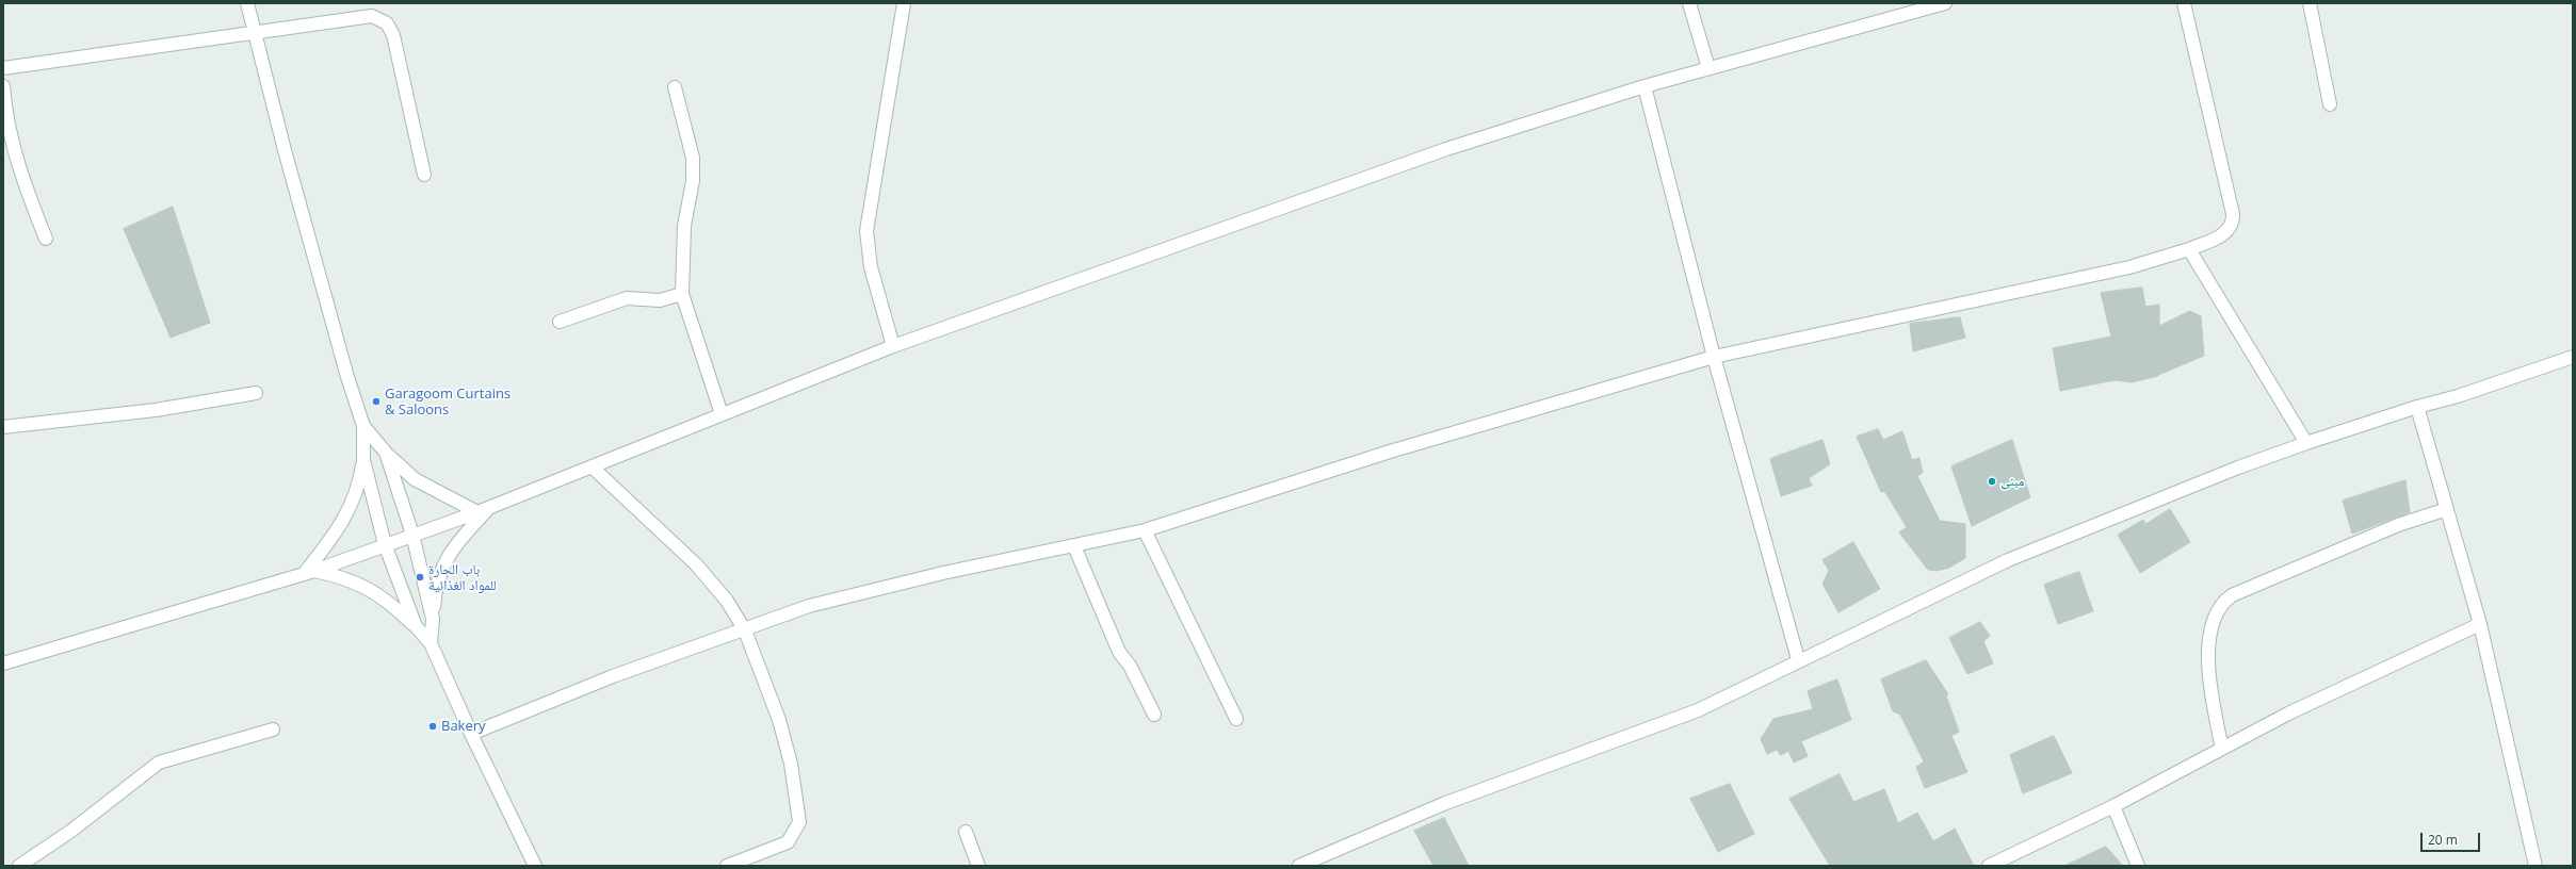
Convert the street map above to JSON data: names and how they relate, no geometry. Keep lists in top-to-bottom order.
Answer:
{
  "places": [
    "Garagoom Curtains & Saloons",
    "مبنى",
    "باب الحارة للمواد الغذائية",
    "Bakery"
  ],
  "scale_bar": "20 m"
}
